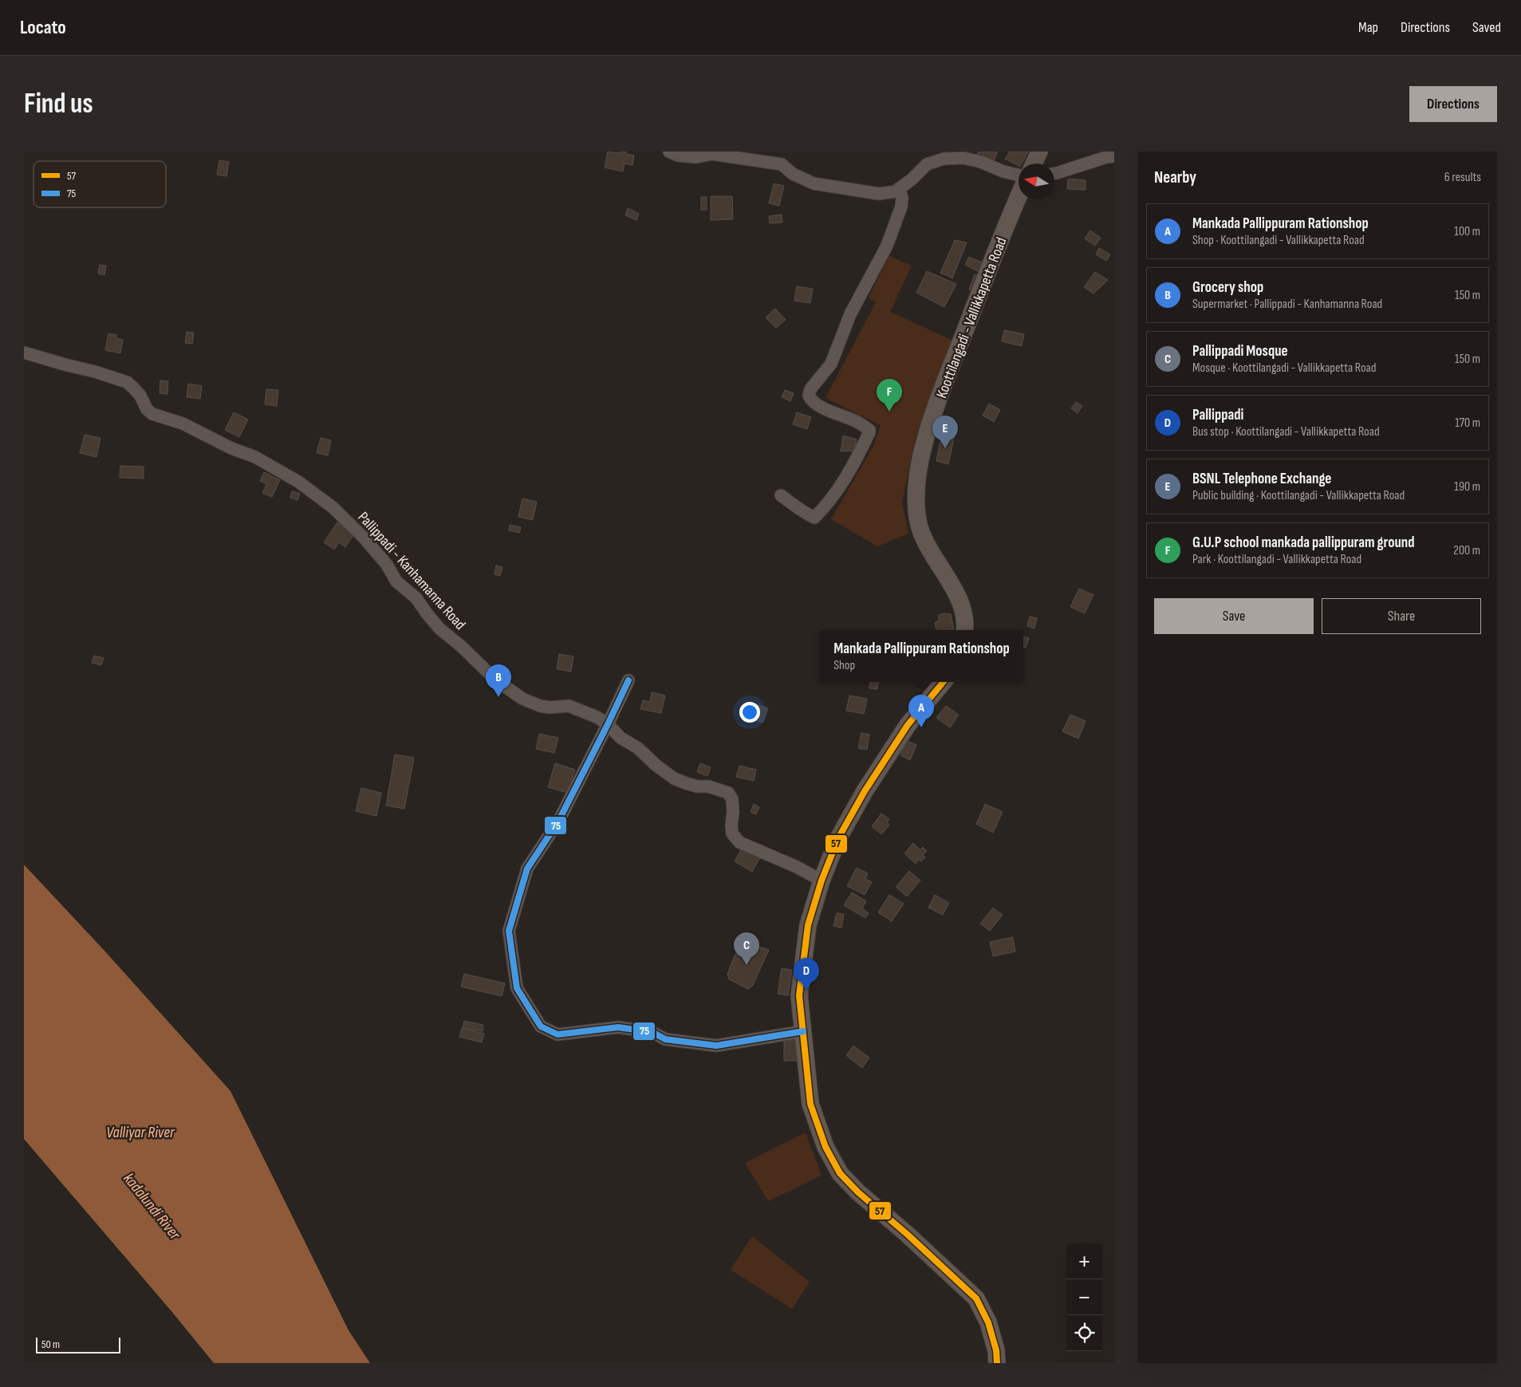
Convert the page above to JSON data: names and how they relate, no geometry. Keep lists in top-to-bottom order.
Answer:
{
  "streets": {
    "main road": ["Koottilangadi - Vallikkapetta Road"],
    "street": ["Pallippadi - Kanhamanna Road"]
  },
  "water": ["Valliyar River", "kadalundi River"],
  "lines": ["transit line 75", "transit line 57"],
  "legend": ["57", "75"],
  "scale_bar": "50 m",
  "north": "left",
  "page": {
    "header": "Locato",
    "nav": ["Map", "Directions", "Saved"],
    "buttons": [
      "Directions",
      ["Save", "Share"]
    ],
    "title": "Find us",
    "heading": ["Nearby", "6 results"],
    "list": [
      {
        "mark": "A",
        "name": "Mankada Pallippuram Rationshop",
        "note": "Shop · Koottilangadi - Vallikkapetta Road",
        "value": "100 m"
      },
      {
        "mark": "B",
        "name": "Grocery shop",
        "note": "Supermarket · Pallippadi - Kanhamanna Road",
        "value": "150 m"
      },
      {
        "mark": "C",
        "name": "Pallippadi Mosque",
        "note": "Mosque · Koottilangadi - Vallikkapetta Road",
        "value": "150 m"
      },
      {
        "mark": "D",
        "name": "Pallippadi",
        "note": "Bus stop · Koottilangadi - Vallikkapetta Road",
        "value": "170 m"
      },
      {
        "mark": "E",
        "name": "BSNL Telephone Exchange",
        "note": "Public building · Koottilangadi - Vallikkapetta Road",
        "value": "190 m"
      },
      {
        "mark": "F",
        "name": "G.U.P school mankada pallippuram ground",
        "note": "Park · Koottilangadi - Vallikkapetta Road",
        "value": "200 m"
      }
    ],
    "pins": [
      "F",
      "E",
      "B",
      "A",
      "C",
      "D"
    ],
    "popup": ["Mankada Pallippuram Rationshop", "Shop"],
    "map_buttons": ["+", "−"],
    "scale": "50 m"
  }
}
